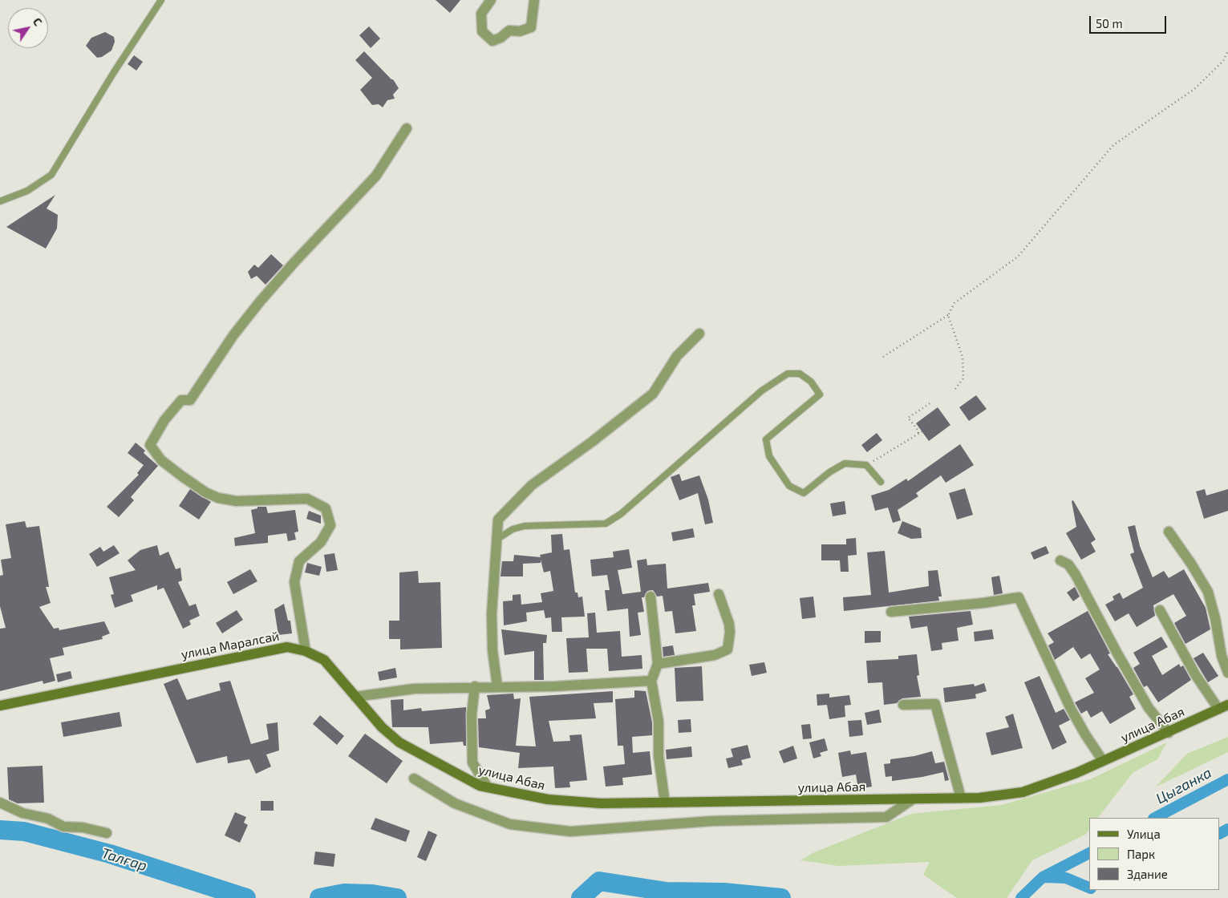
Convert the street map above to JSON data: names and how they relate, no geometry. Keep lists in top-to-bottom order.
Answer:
{
  "streets": {
    "street": ["улица Маралсай", "улица Абая"]
  },
  "crossings": [
    ["улица Маралсай", "улица Абая"]
  ],
  "water": ["Цыганка", "Талғар"],
  "legend": ["Улица", "Парк", "Здание"],
  "scale_bar": "50 m",
  "north": "top right"
}
